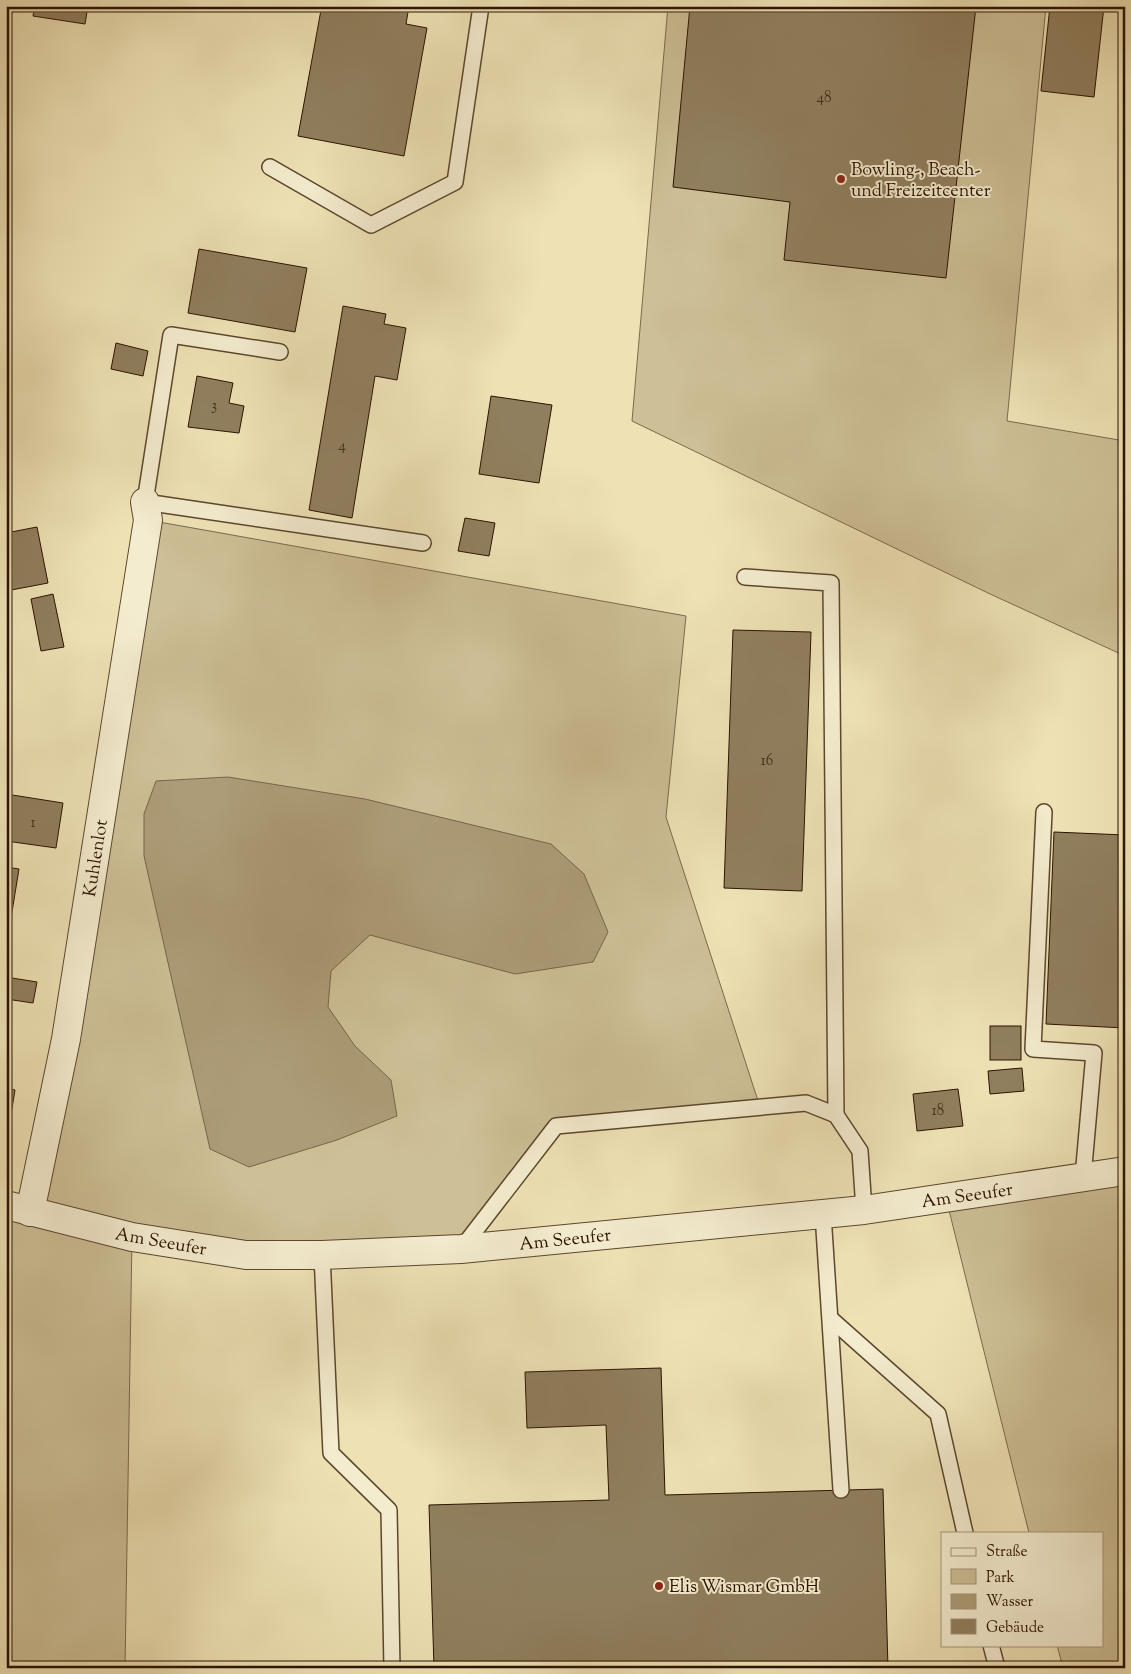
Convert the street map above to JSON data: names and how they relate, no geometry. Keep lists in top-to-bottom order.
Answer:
{
  "streets": {
    "street": ["Kuhlenlot", "Am Seeufer"]
  },
  "crossings": [
    ["Kuhlenlot", "Am Seeufer"]
  ],
  "places": ["Bowling-, Beach- und Freizeitcenter", "Elis Wismar GmbH"],
  "house_numbers": [
    "48",
    "3",
    "4",
    "16",
    "1",
    "18"
  ],
  "legend": [
    "Straße",
    "Park",
    "Wasser",
    "Gebäude"
  ]
}
